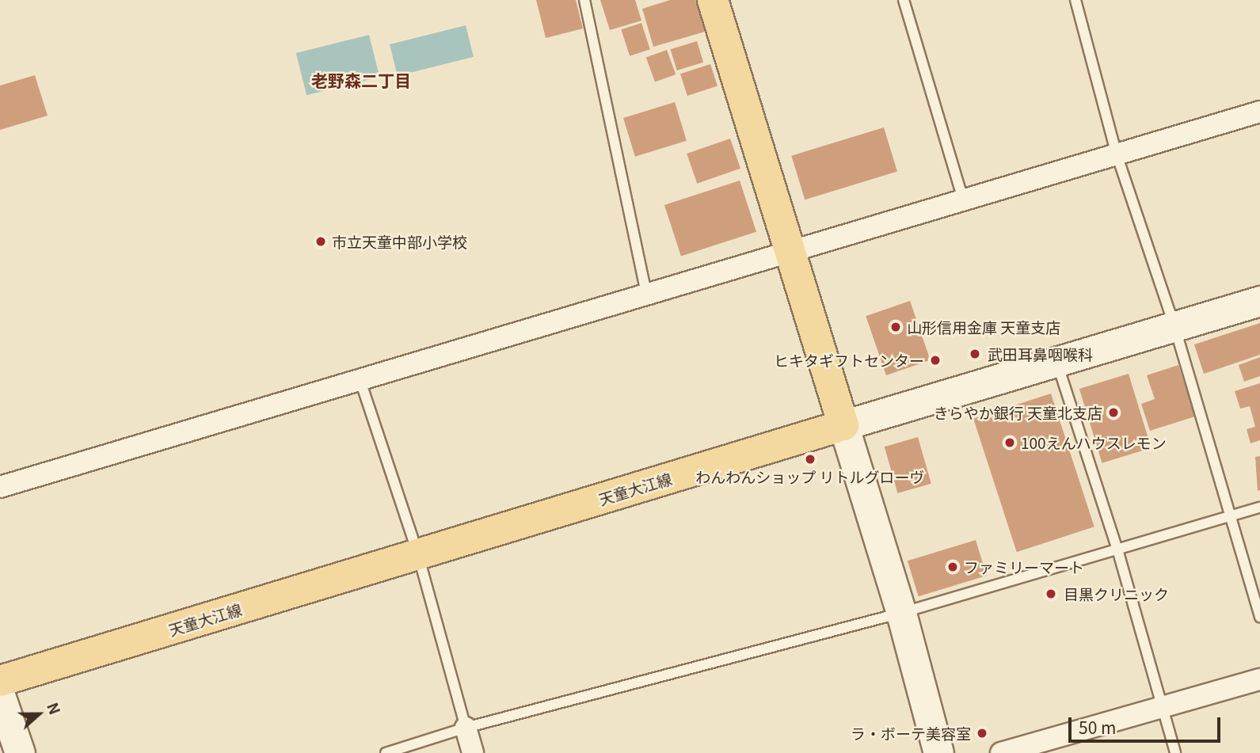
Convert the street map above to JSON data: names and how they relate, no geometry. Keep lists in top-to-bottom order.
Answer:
{
  "streets": {
    "main road": ["天童大江線"]
  },
  "districts": ["老野森二丁目"],
  "places": [
    "市立天童中部小学校",
    "山形信用金庫 天童支店",
    "武田耳鼻咽喉科",
    "ヒキタギフトセンター",
    "きらやか銀行 天童北支店",
    "100えんハウスレモン",
    "わんわんショップ リトルグローヴ",
    "ファミリーマート",
    "目黒クリニック",
    "ラ・ボーテ美容室"
  ],
  "scale_bar": "50 m",
  "north": "right"
}
